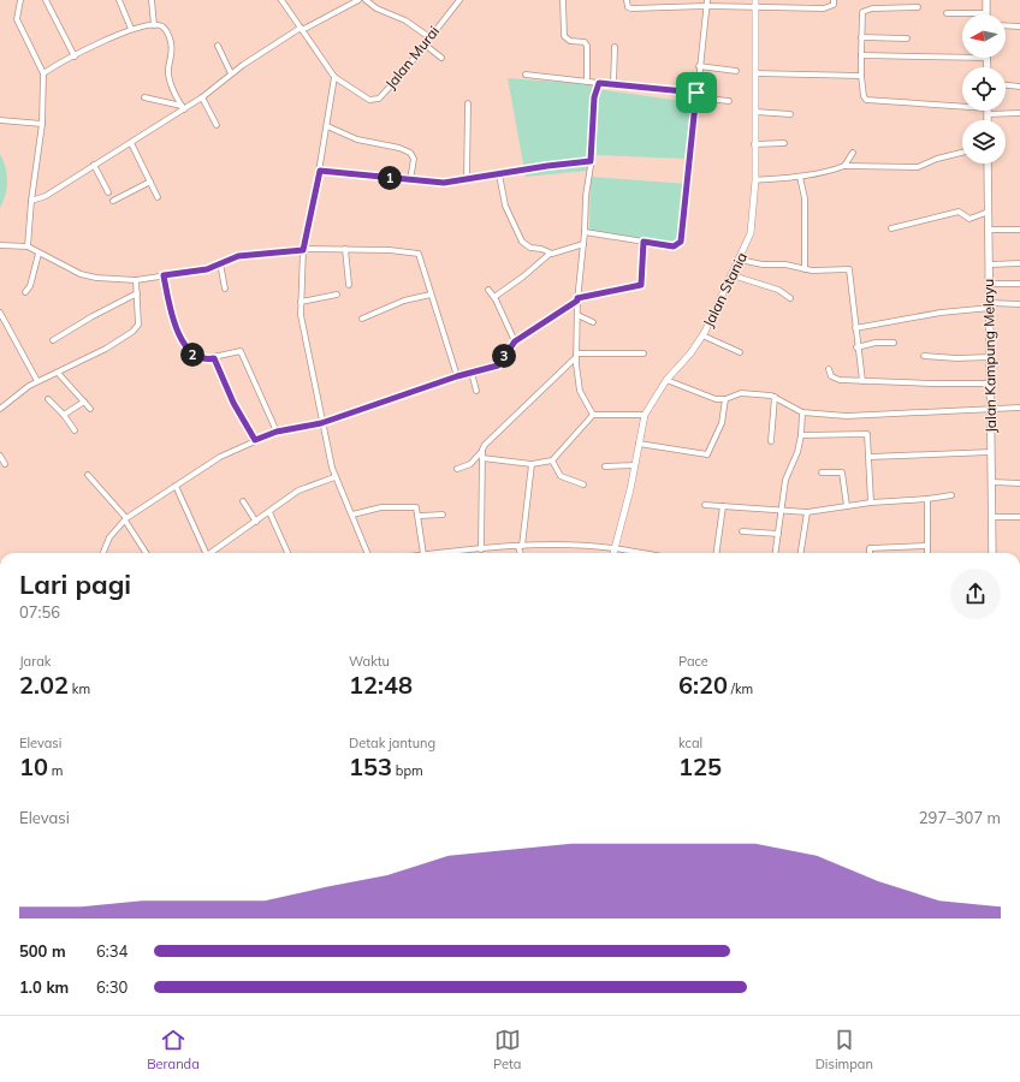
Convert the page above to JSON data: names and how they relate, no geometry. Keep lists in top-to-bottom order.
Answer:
{
  "streets": {
    "main road": ["Jalan Kampung Melayu"],
    "street": ["Jalan Murai", "Jalan Stania"]
  },
  "north": "left",
  "page": {
    "pins": ["1", "2", "3"],
    "heading": ["Lari pagi", "07:56"],
    "stats": [
      ["Jarak", "2.02 km"],
      ["Waktu", "12:48"],
      ["Pace", "6:20 /km"],
      ["Elevasi", "10 m"],
      ["Detak jantung", "153 bpm"],
      ["kcal", "125"]
    ],
    "chart": ["Elevasi", "297–307 m"],
    "list": [
      {
        "name": "500 m",
        "note": "6:34"
      },
      {
        "name": "1.0 km",
        "note": "6:30"
      }
    ],
    "tabs": ["Beranda", "Peta", "Disimpan"]
  }
}
